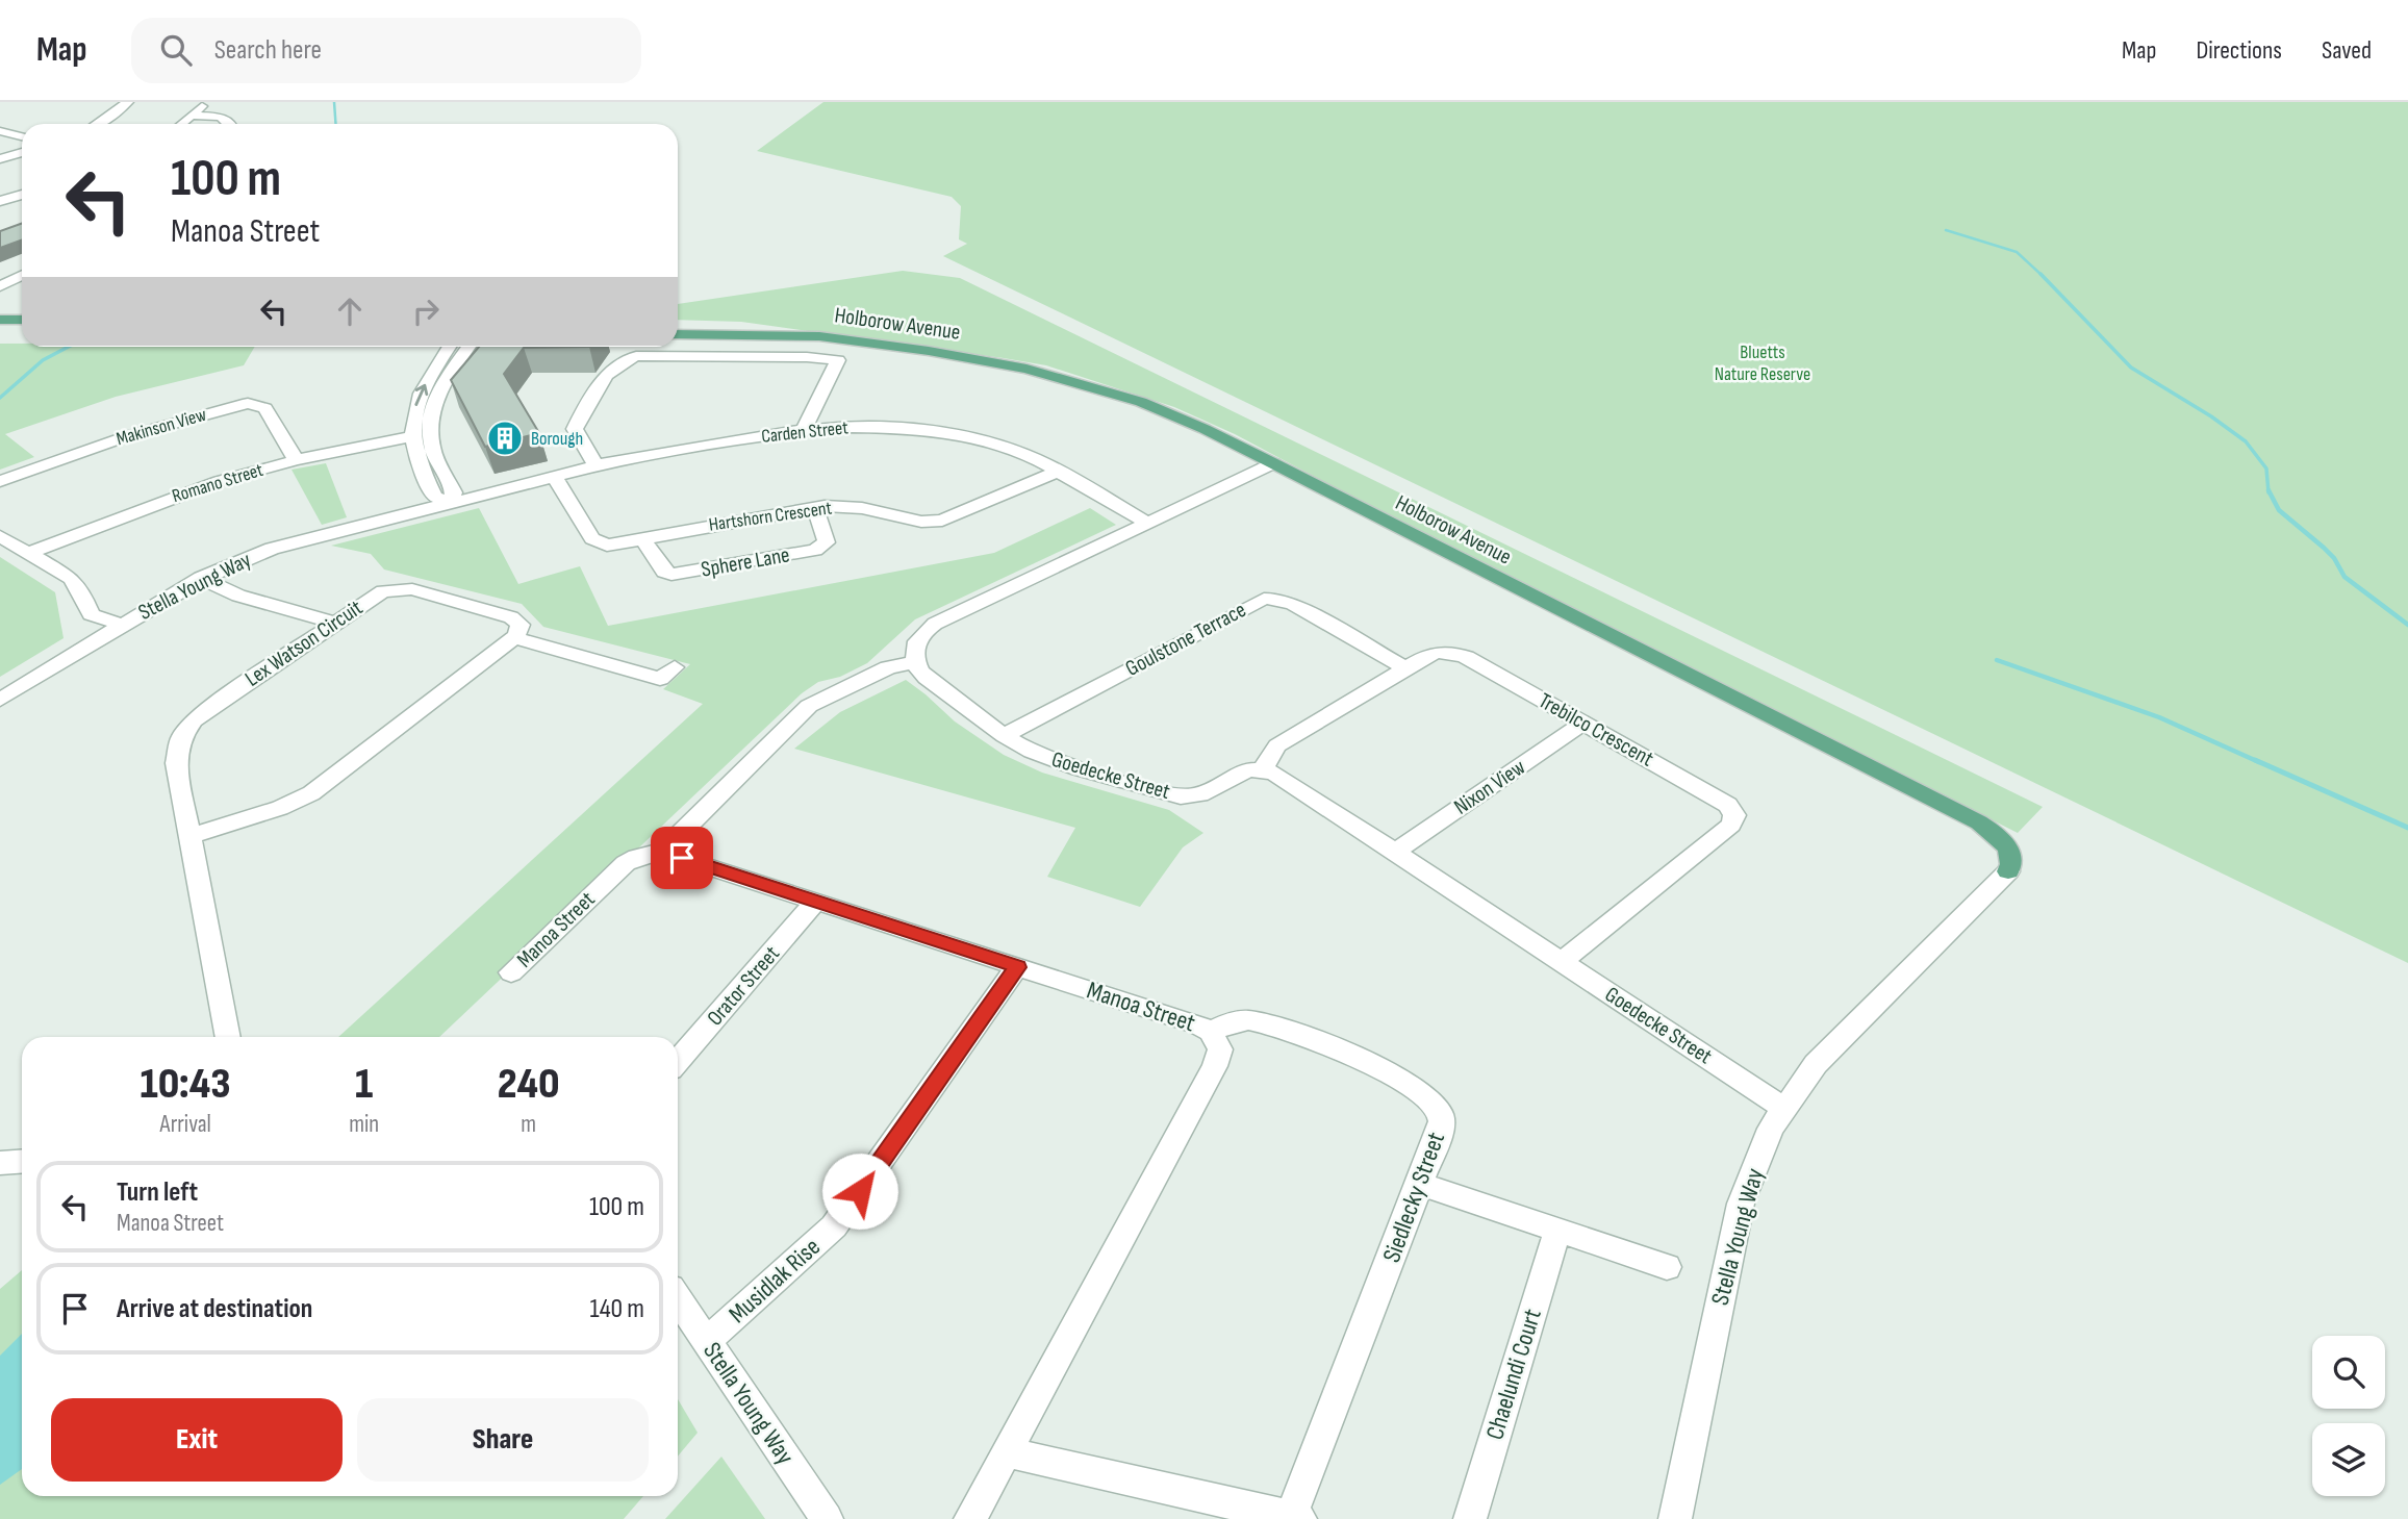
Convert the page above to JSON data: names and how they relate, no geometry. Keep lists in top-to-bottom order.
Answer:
{
  "streets": {
    "main road": ["Holborow Avenue"],
    "street": [
      "Makinson View",
      "Carden Street",
      "Romano Street",
      "Hartshorn Crescent",
      "Sphere Lane",
      "Stella Young Way",
      "Goulstone Terrace",
      "Lex Watson Circuit",
      "Trebilco Crescent",
      "Goedecke Street",
      "Nixon View",
      "Manoa Street",
      "Orator Street",
      "Siedlecky Street",
      "Musidlak Rise",
      "Chaelundi Court"
    ]
  },
  "crossings": [
    ["Holborow Avenue", "Stella Young Way"],
    ["Makinson View", "Romano Street"],
    ["Carden Street", "Hartshorn Crescent"],
    ["Carden Street", "Stella Young Way"],
    ["Hartshorn Crescent", "Sphere Lane"],
    ["Stella Young Way", "Goedecke Street"],
    ["Stella Young Way", "Musidlak Rise"],
    ["Goulstone Terrace", "Trebilco Crescent"],
    ["Goulstone Terrace", "Goedecke Street"],
    ["Trebilco Crescent", "Goedecke Street"],
    ["Trebilco Crescent", "Nixon View"],
    ["Goedecke Street", "Nixon View"],
    ["Manoa Street", "Orator Street"],
    ["Manoa Street", "Siedlecky Street"],
    ["Manoa Street", "Musidlak Rise"]
  ],
  "parks": ["Bluetts Nature Reserve"],
  "places": {
    "building": ["Borough"]
  },
  "page": {
    "header": "Map",
    "search": "Search here",
    "nav": ["Map", "Directions", "Saved"],
    "turn": ["100 m", "Manoa Street"],
    "eta": [
      "10:43",
      "Arrival",
      "1",
      "min",
      "240",
      "m"
    ],
    "list": [
      {
        "name": "Turn left",
        "note": "Manoa Street",
        "value": "100 m"
      },
      {
        "name": "Arrive at destination",
        "value": "140 m"
      }
    ],
    "buttons": ["Exit", "Share"]
  }
}
